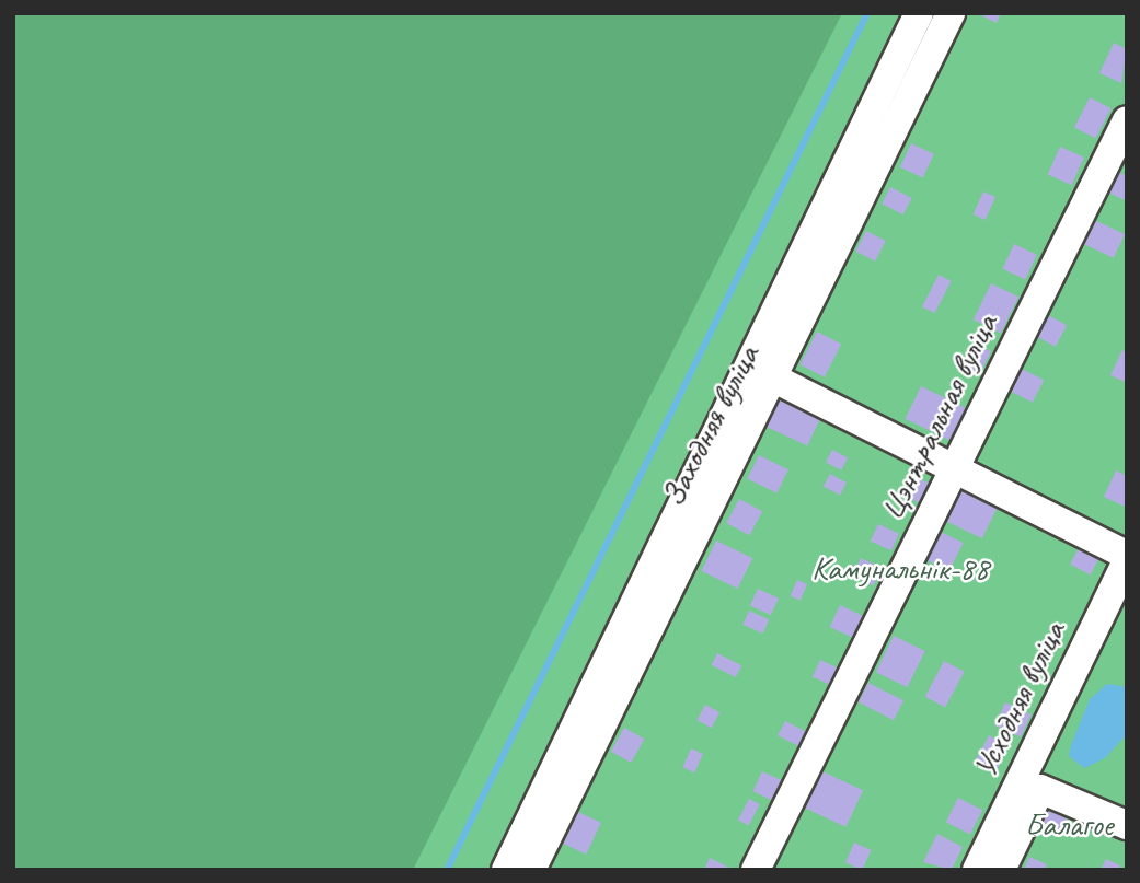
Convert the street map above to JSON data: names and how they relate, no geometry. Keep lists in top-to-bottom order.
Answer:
{
  "streets": {
    "street": ["Цэнтральная вуліца", "Заходняя вуліца", "Усходняя вуліца"]
  },
  "parks": ["Камунальнік-88", "Балагое"]
}
